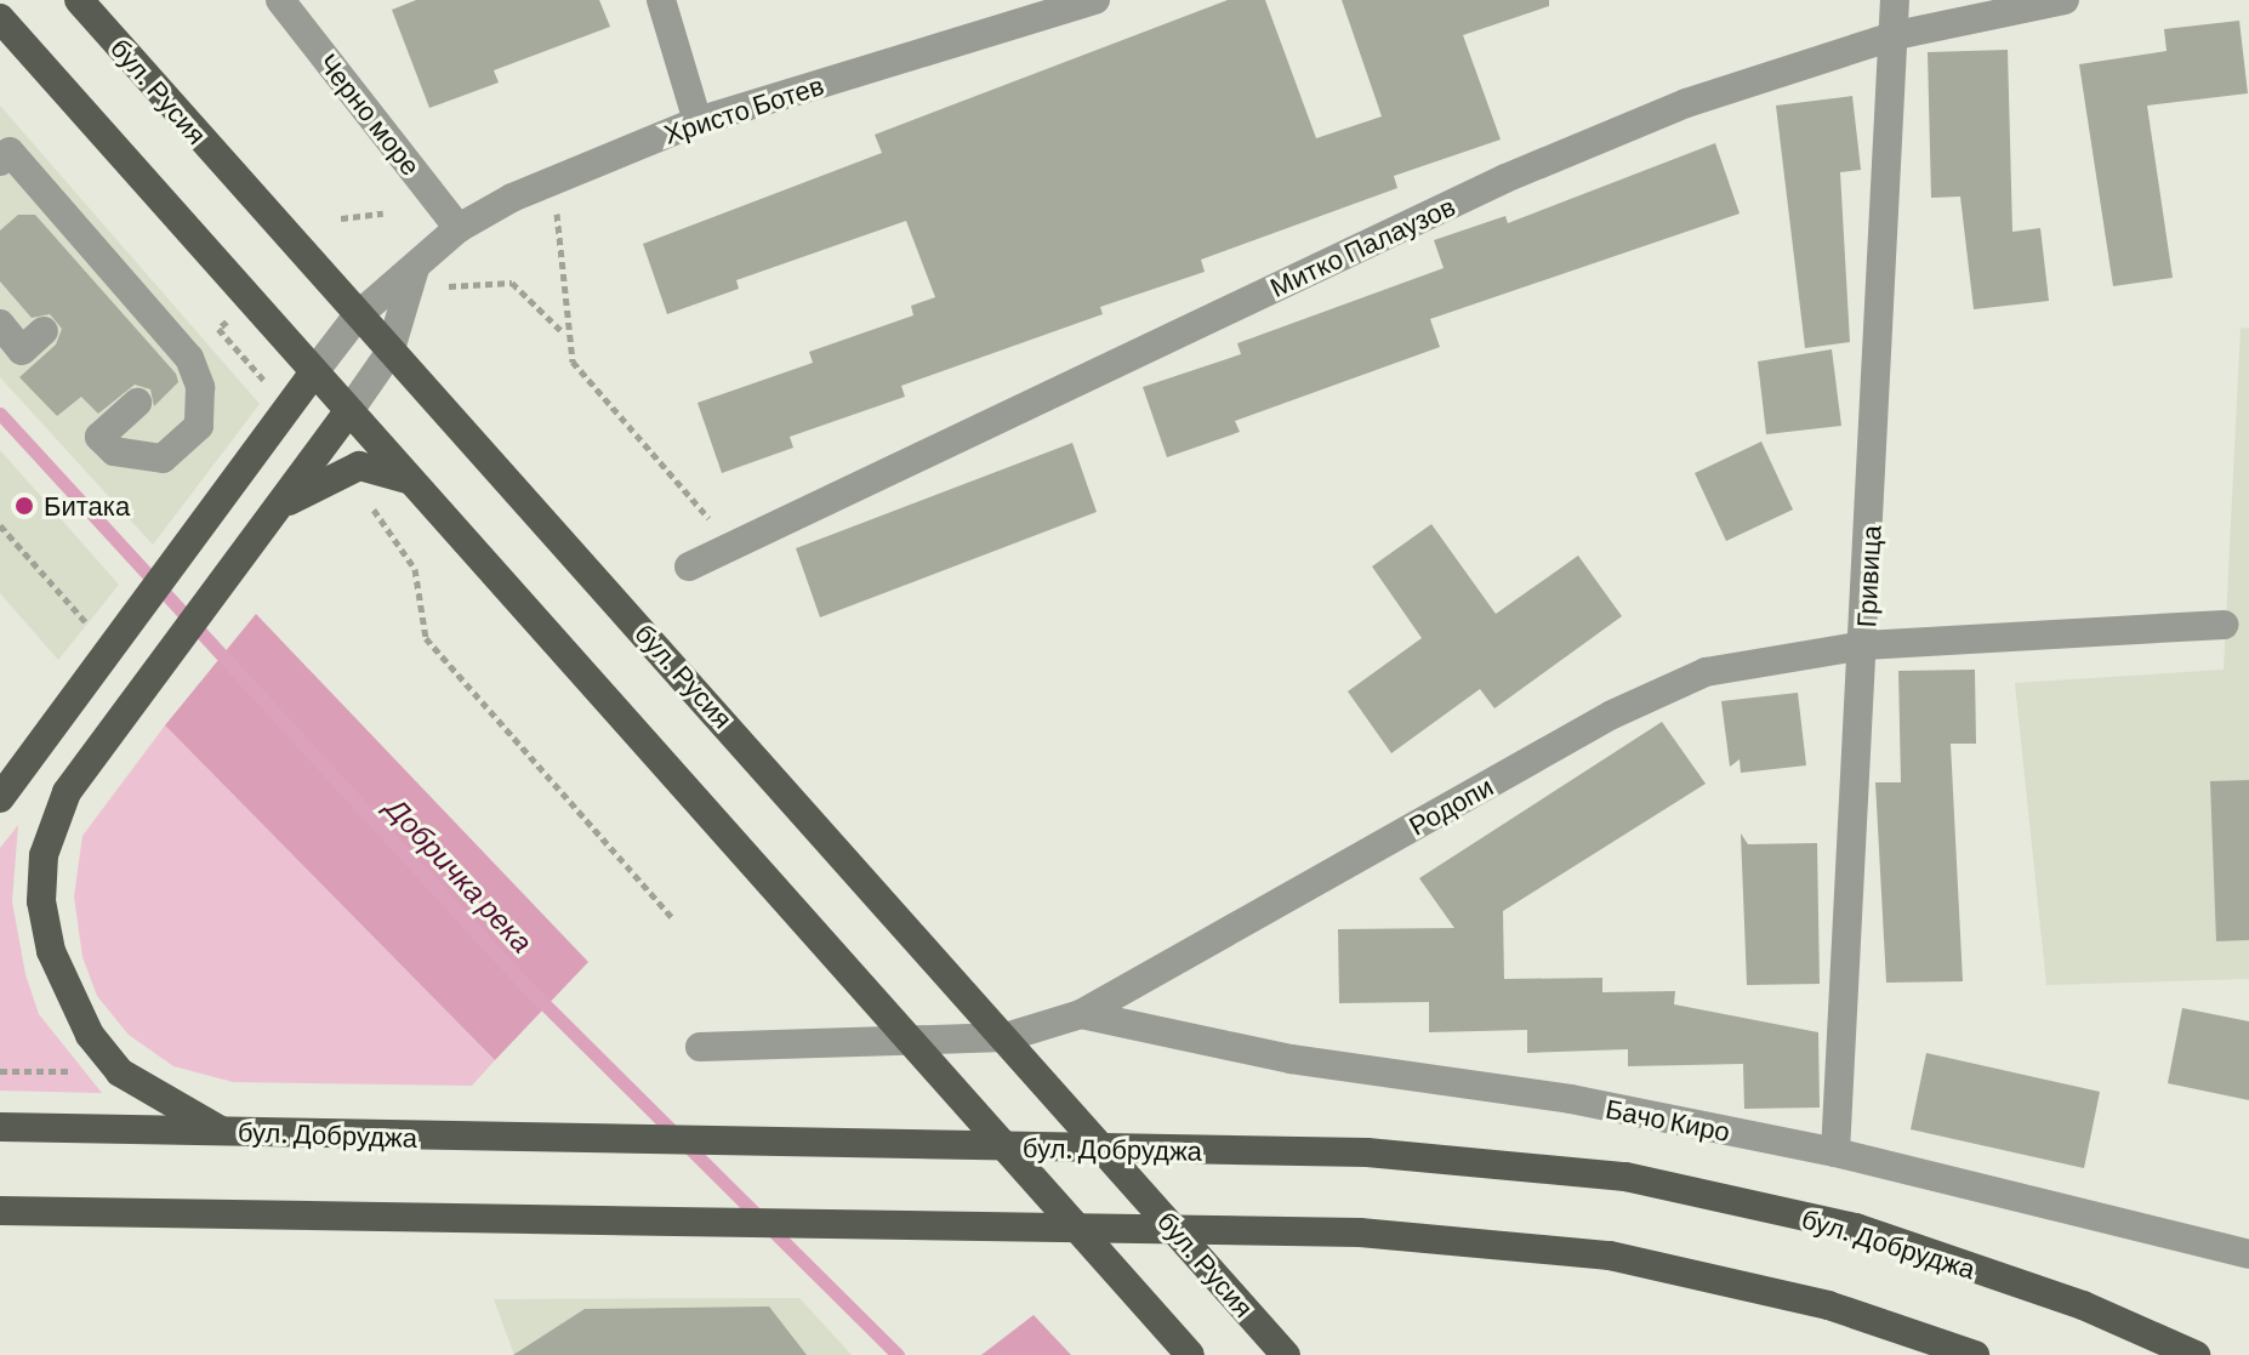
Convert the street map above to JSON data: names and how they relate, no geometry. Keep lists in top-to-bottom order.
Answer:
{
  "streets": {
    "main road": ["бул. Русия", "бул. Добруджа"],
    "street": [
      "Христо Ботев",
      "Черно море",
      "Митко Палаузов",
      "Гривица",
      "Родопи",
      "Бачо Киро"
    ]
  },
  "crossings": [
    ["бул. Русия", "Христо Ботев"],
    ["бул. Русия", "Родопи"],
    ["Христо Ботев", "Черно море"],
    ["Митко Палаузов", "Гривица"],
    ["Гривица", "Родопи"],
    ["Гривица", "Бачо Киро"],
    ["Родопи", "Бачо Киро"]
  ],
  "water": ["Добричка река"],
  "places": ["Битака"]
}
